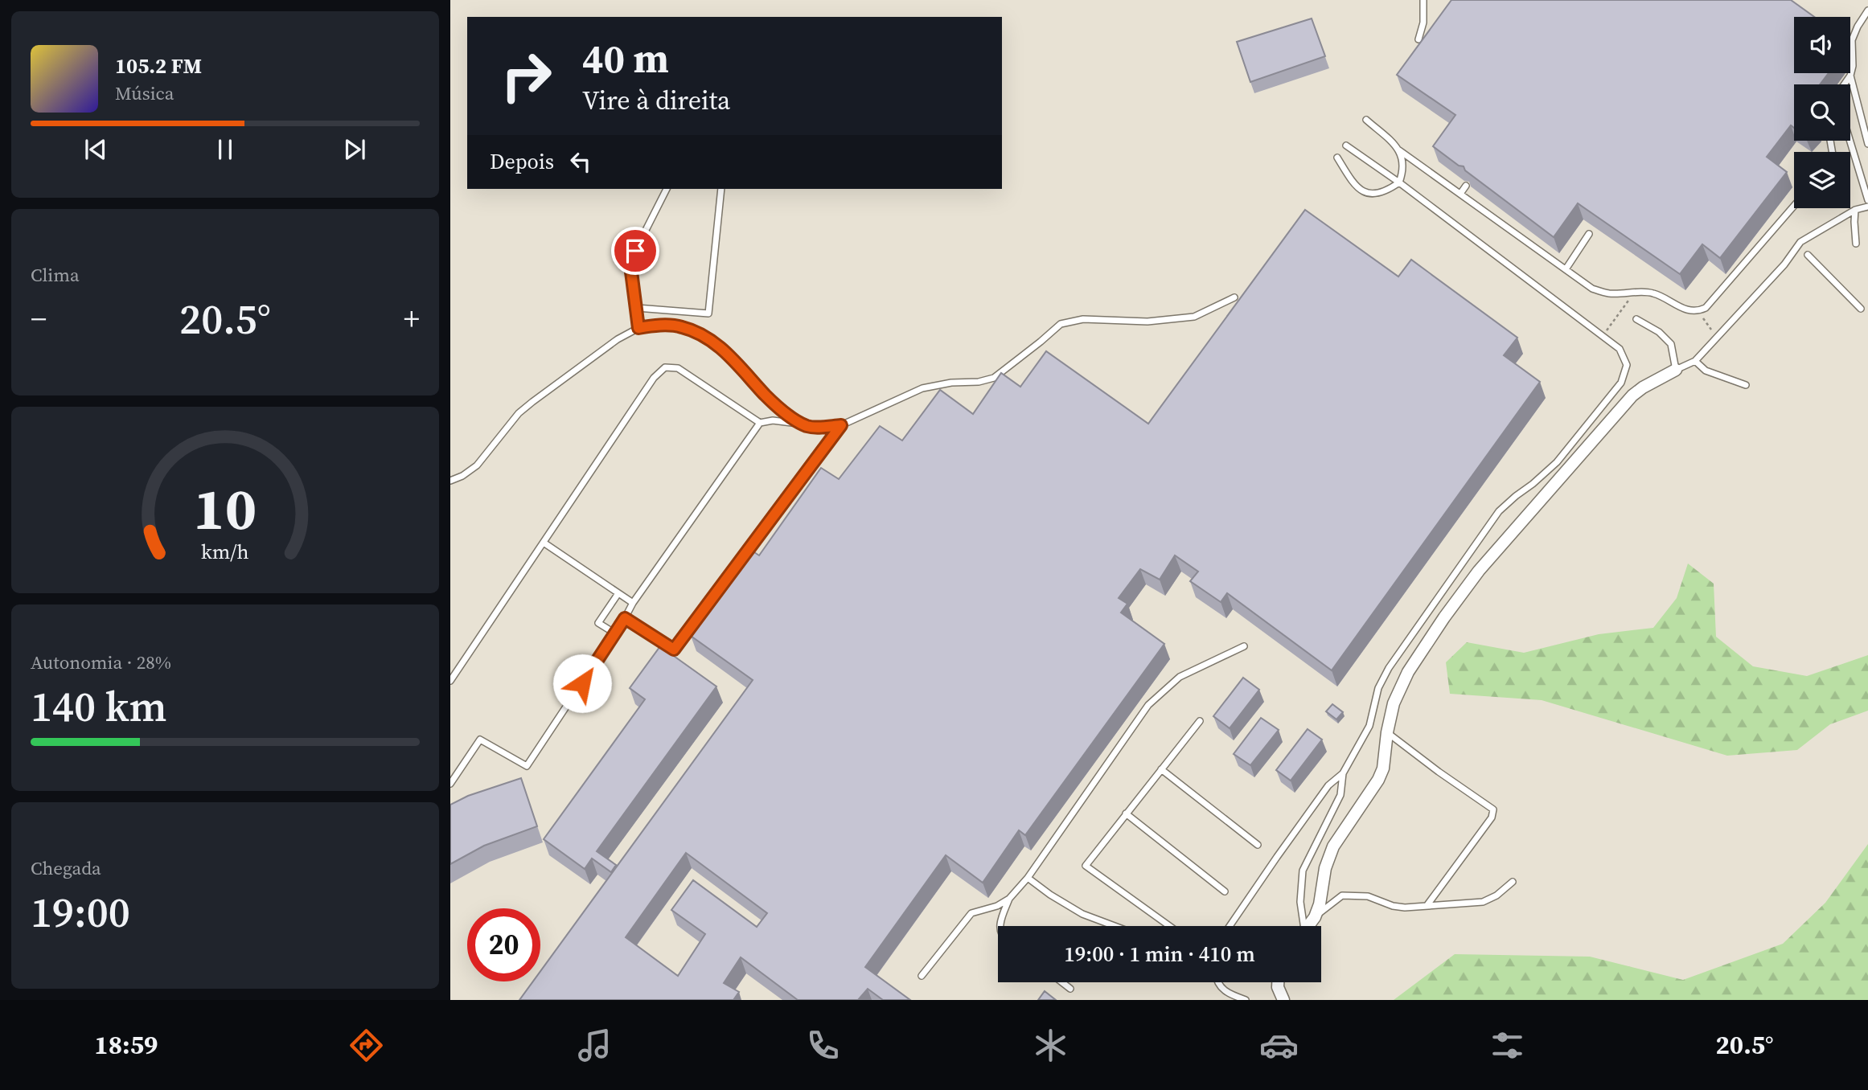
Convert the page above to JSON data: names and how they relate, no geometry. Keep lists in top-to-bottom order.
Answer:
{
  "page": {
    "turn": ["40 m", "Vire à direita"],
    "song": ["105.2 FM", "Música"],
    "then": "Depois",
    "tile": [
      "Clima",
      ["Autonomia · 28%", "140 km"],
      ["Chegada", "19:00"]
    ],
    "heat": ["−", "20.5°", "+"],
    "limit": "20",
    "trip": "19:00 · 1 min · 410 m",
    "tabs": ["18:59", "20.5°"],
    "gauge": ["10", "km/h"]
  }
}
